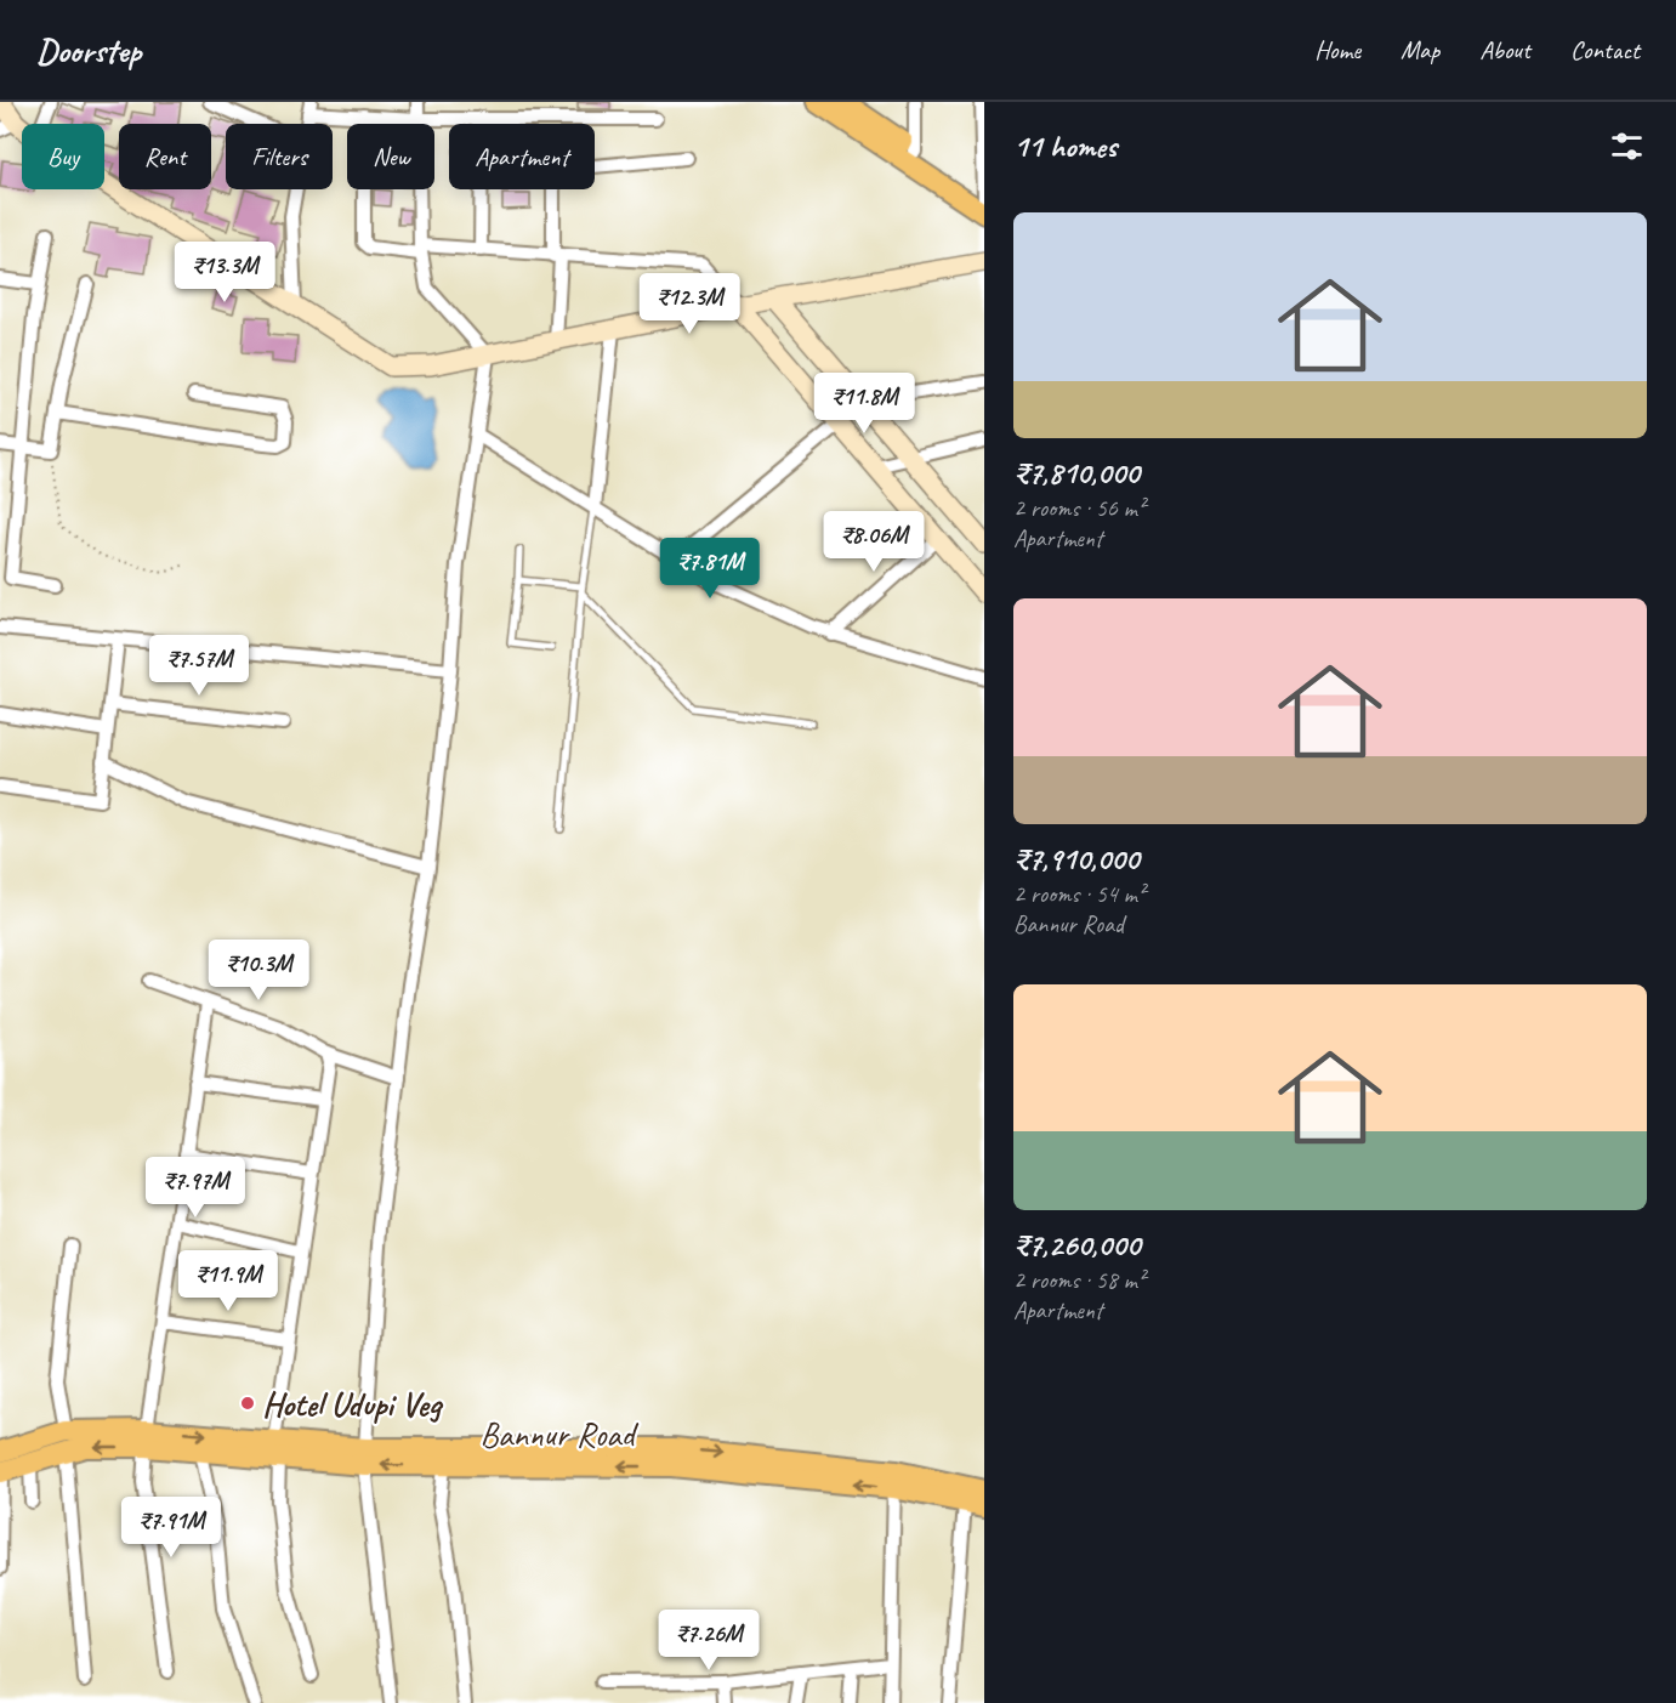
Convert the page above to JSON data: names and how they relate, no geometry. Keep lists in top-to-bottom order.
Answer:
{
  "streets": {
    "main road": ["Bannur Road"]
  },
  "places": ["Hotel Udupi Veg"],
  "page": {
    "header": "Doorstep",
    "nav": [
      "Home",
      "Map",
      "About",
      "Contact"
    ],
    "heading": "11 homes",
    "chip": [
      "Buy",
      "Rent",
      "Filters",
      "New",
      "Apartment"
    ],
    "list": [
      {
        "name": "₹7,810,000",
        "note": "2 rooms · 56 m² · Apartment"
      },
      {
        "name": "₹7,910,000",
        "note": "2 rooms · 54 m² · Bannur Road"
      },
      {
        "name": "₹7,260,000",
        "note": "2 rooms · 58 m² · Apartment"
      }
    ],
    "price": [
      "₹13.3M",
      "₹12.3M",
      "₹11.8M",
      "₹8.06M",
      "₹7.81M",
      "₹7.57M",
      "₹10.3M",
      "₹7.97M",
      "₹11.9M",
      "₹7.91M",
      "₹7.26M"
    ]
  }
}
